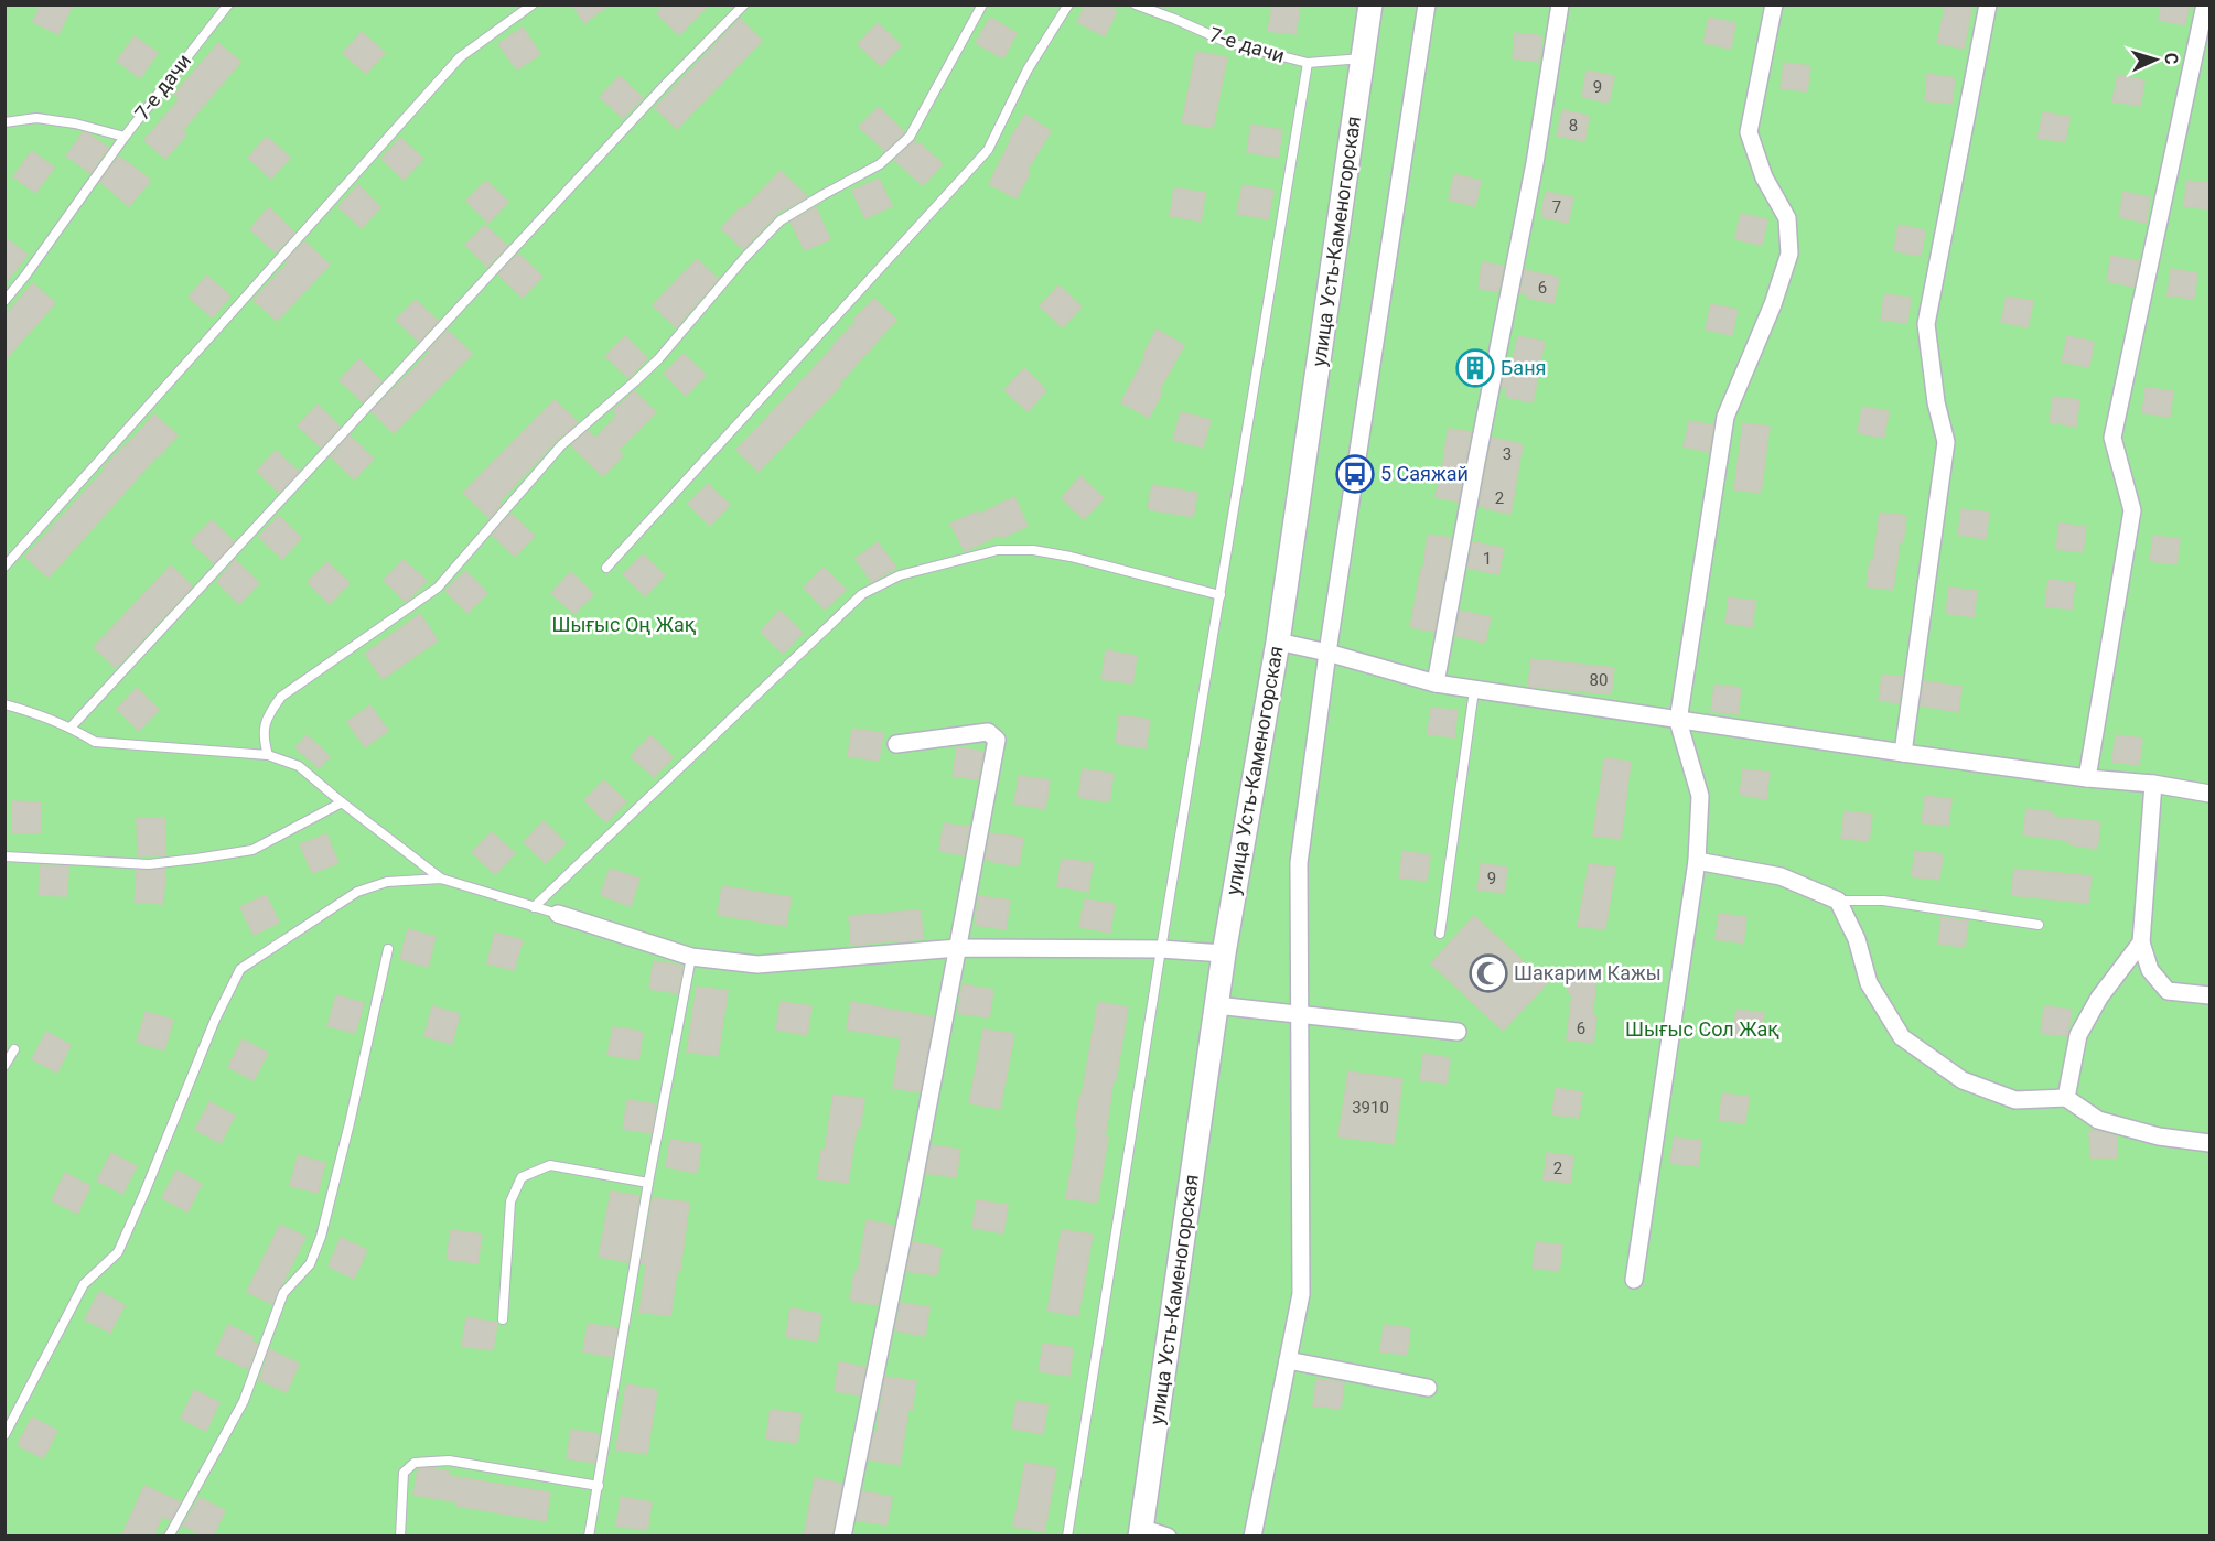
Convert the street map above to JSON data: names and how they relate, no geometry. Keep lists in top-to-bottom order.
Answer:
{
  "streets": {
    "street": ["улица Усть-Каменогорская"],
    "lane": ["7-е дачи"]
  },
  "crossings": [
    ["7-е дачи", "улица Усть-Каменогорская"]
  ],
  "parks": ["Шығыс Оң Жақ", "Шығыс Сол Жақ"],
  "places": {
    "building": ["Баня"],
    "bus stop": ["5 Саяжай"],
    "mosque": ["Шакарим Кажы"]
  },
  "house_numbers": [
    "9",
    "8",
    "7",
    "6",
    "3",
    "2",
    "1",
    "80",
    "9",
    "6",
    "3910",
    "2"
  ],
  "north": "right"
}
